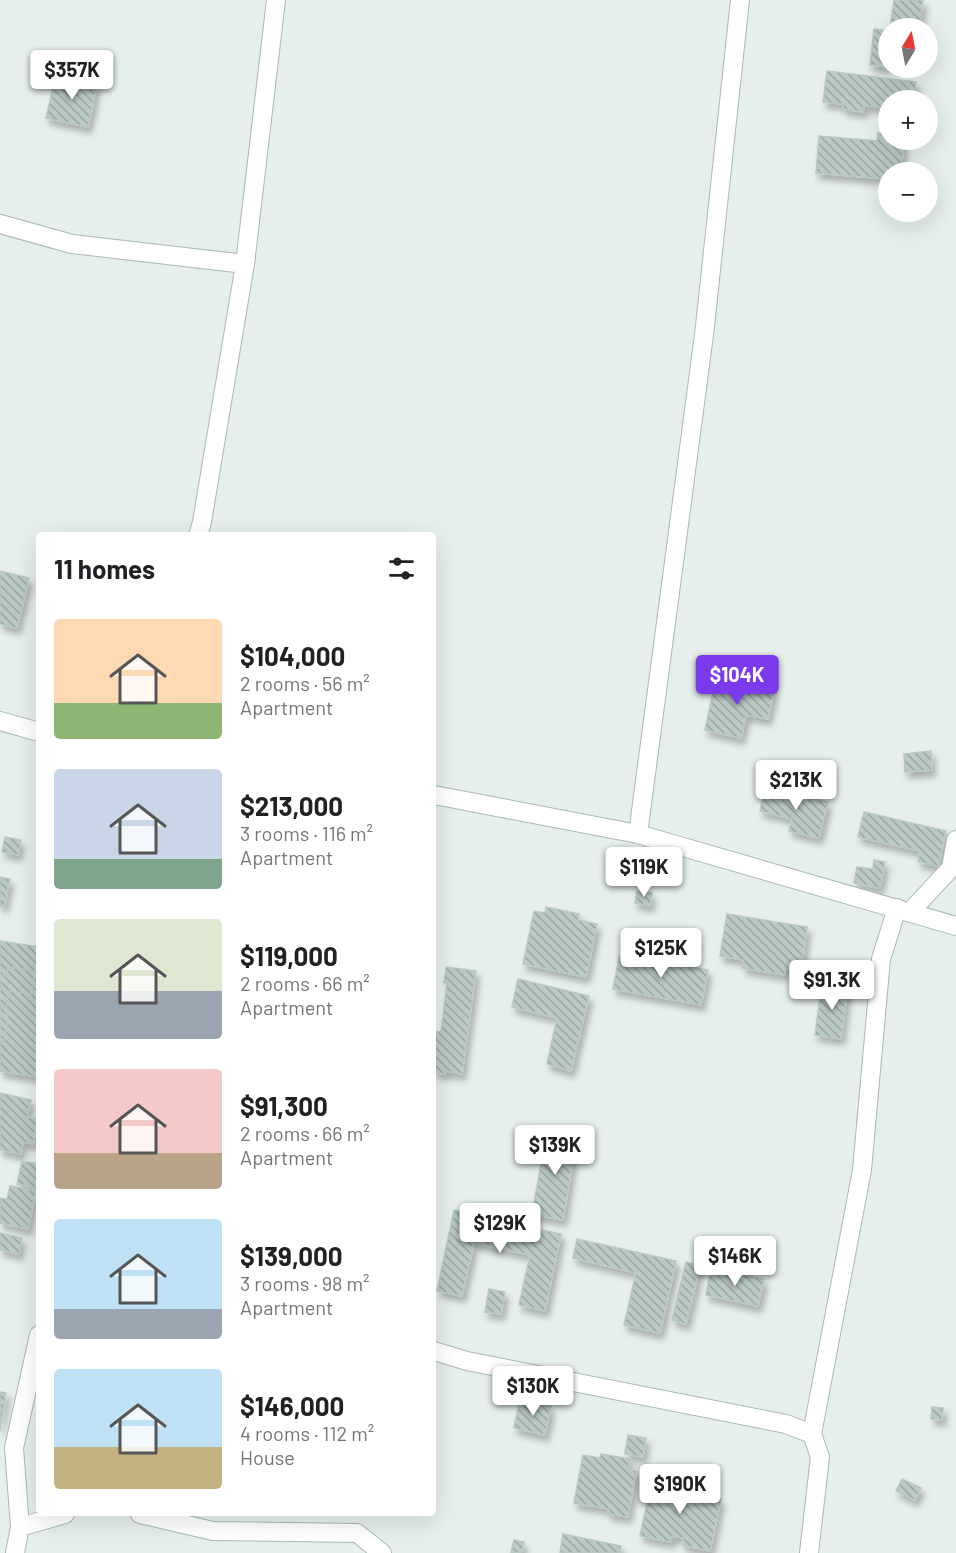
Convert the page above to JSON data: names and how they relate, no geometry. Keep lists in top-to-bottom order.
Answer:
{
  "north": "top",
  "page": {
    "map_buttons": ["+", "−"],
    "price": [
      "$357K",
      "$104K",
      "$213K",
      "$119K",
      "$125K",
      "$91.3K",
      "$139K",
      "$129K",
      "$146K",
      "$130K",
      "$190K"
    ],
    "heading": "11 homes",
    "list": [
      {
        "name": "$104,000",
        "note": "2 rooms · 56 m² · Apartment"
      },
      {
        "name": "$213,000",
        "note": "3 rooms · 116 m² · Apartment"
      },
      {
        "name": "$119,000",
        "note": "2 rooms · 66 m² · Apartment"
      },
      {
        "name": "$91,300",
        "note": "2 rooms · 66 m² · Apartment"
      },
      {
        "name": "$139,000",
        "note": "3 rooms · 98 m² · Apartment"
      },
      {
        "name": "$146,000",
        "note": "4 rooms · 112 m² · House"
      }
    ]
  }
}
